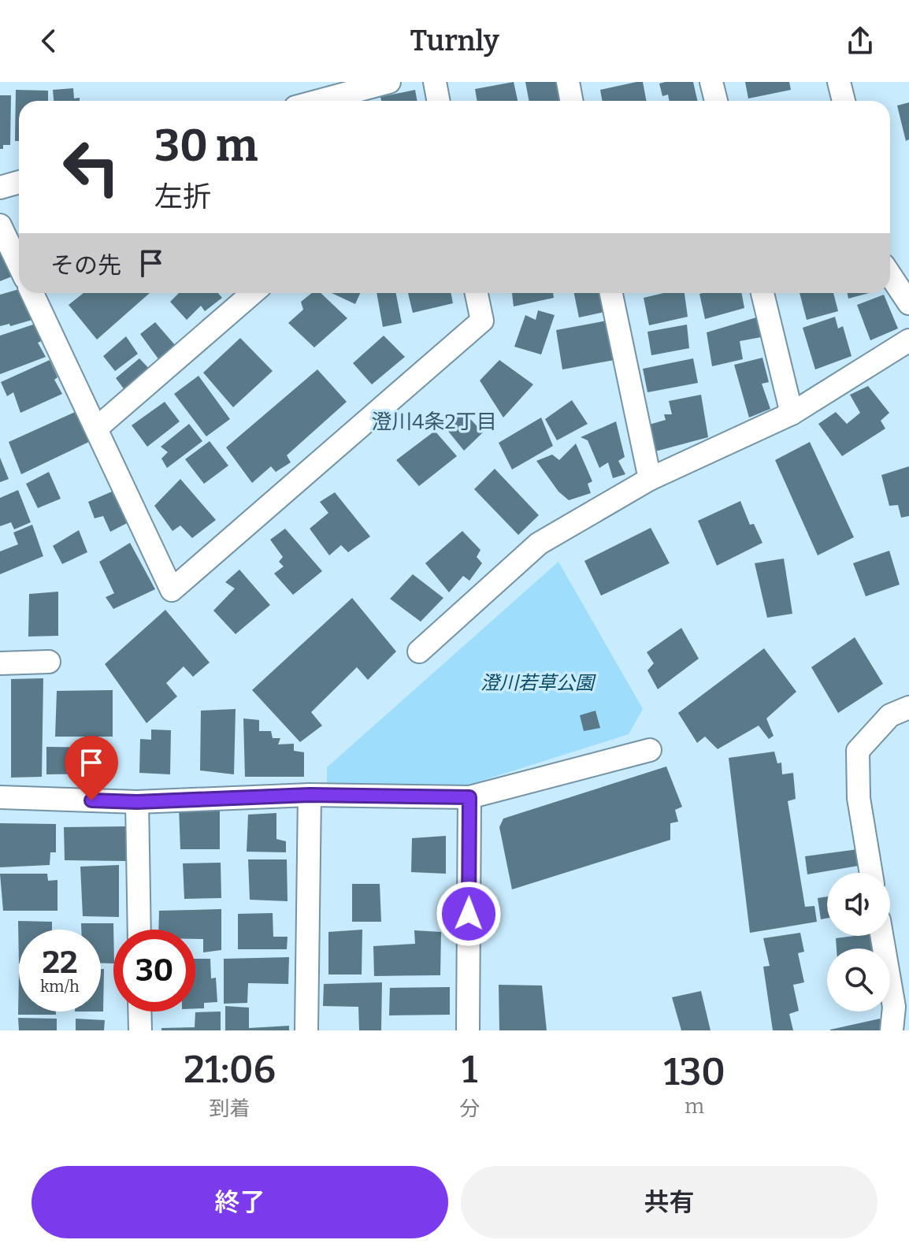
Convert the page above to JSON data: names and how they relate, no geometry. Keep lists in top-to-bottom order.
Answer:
{
  "districts": ["澄川4条2丁目"],
  "parks": ["澄川若草公園"],
  "page": {
    "header": "Turnly",
    "turn": ["30 m", "左折"],
    "then": "その先",
    "speed": "22 km/h",
    "limit": "30",
    "eta": [
      "21:06",
      "到着",
      "1",
      "分",
      "130",
      "m"
    ],
    "buttons": ["終了", "共有"]
  }
}
